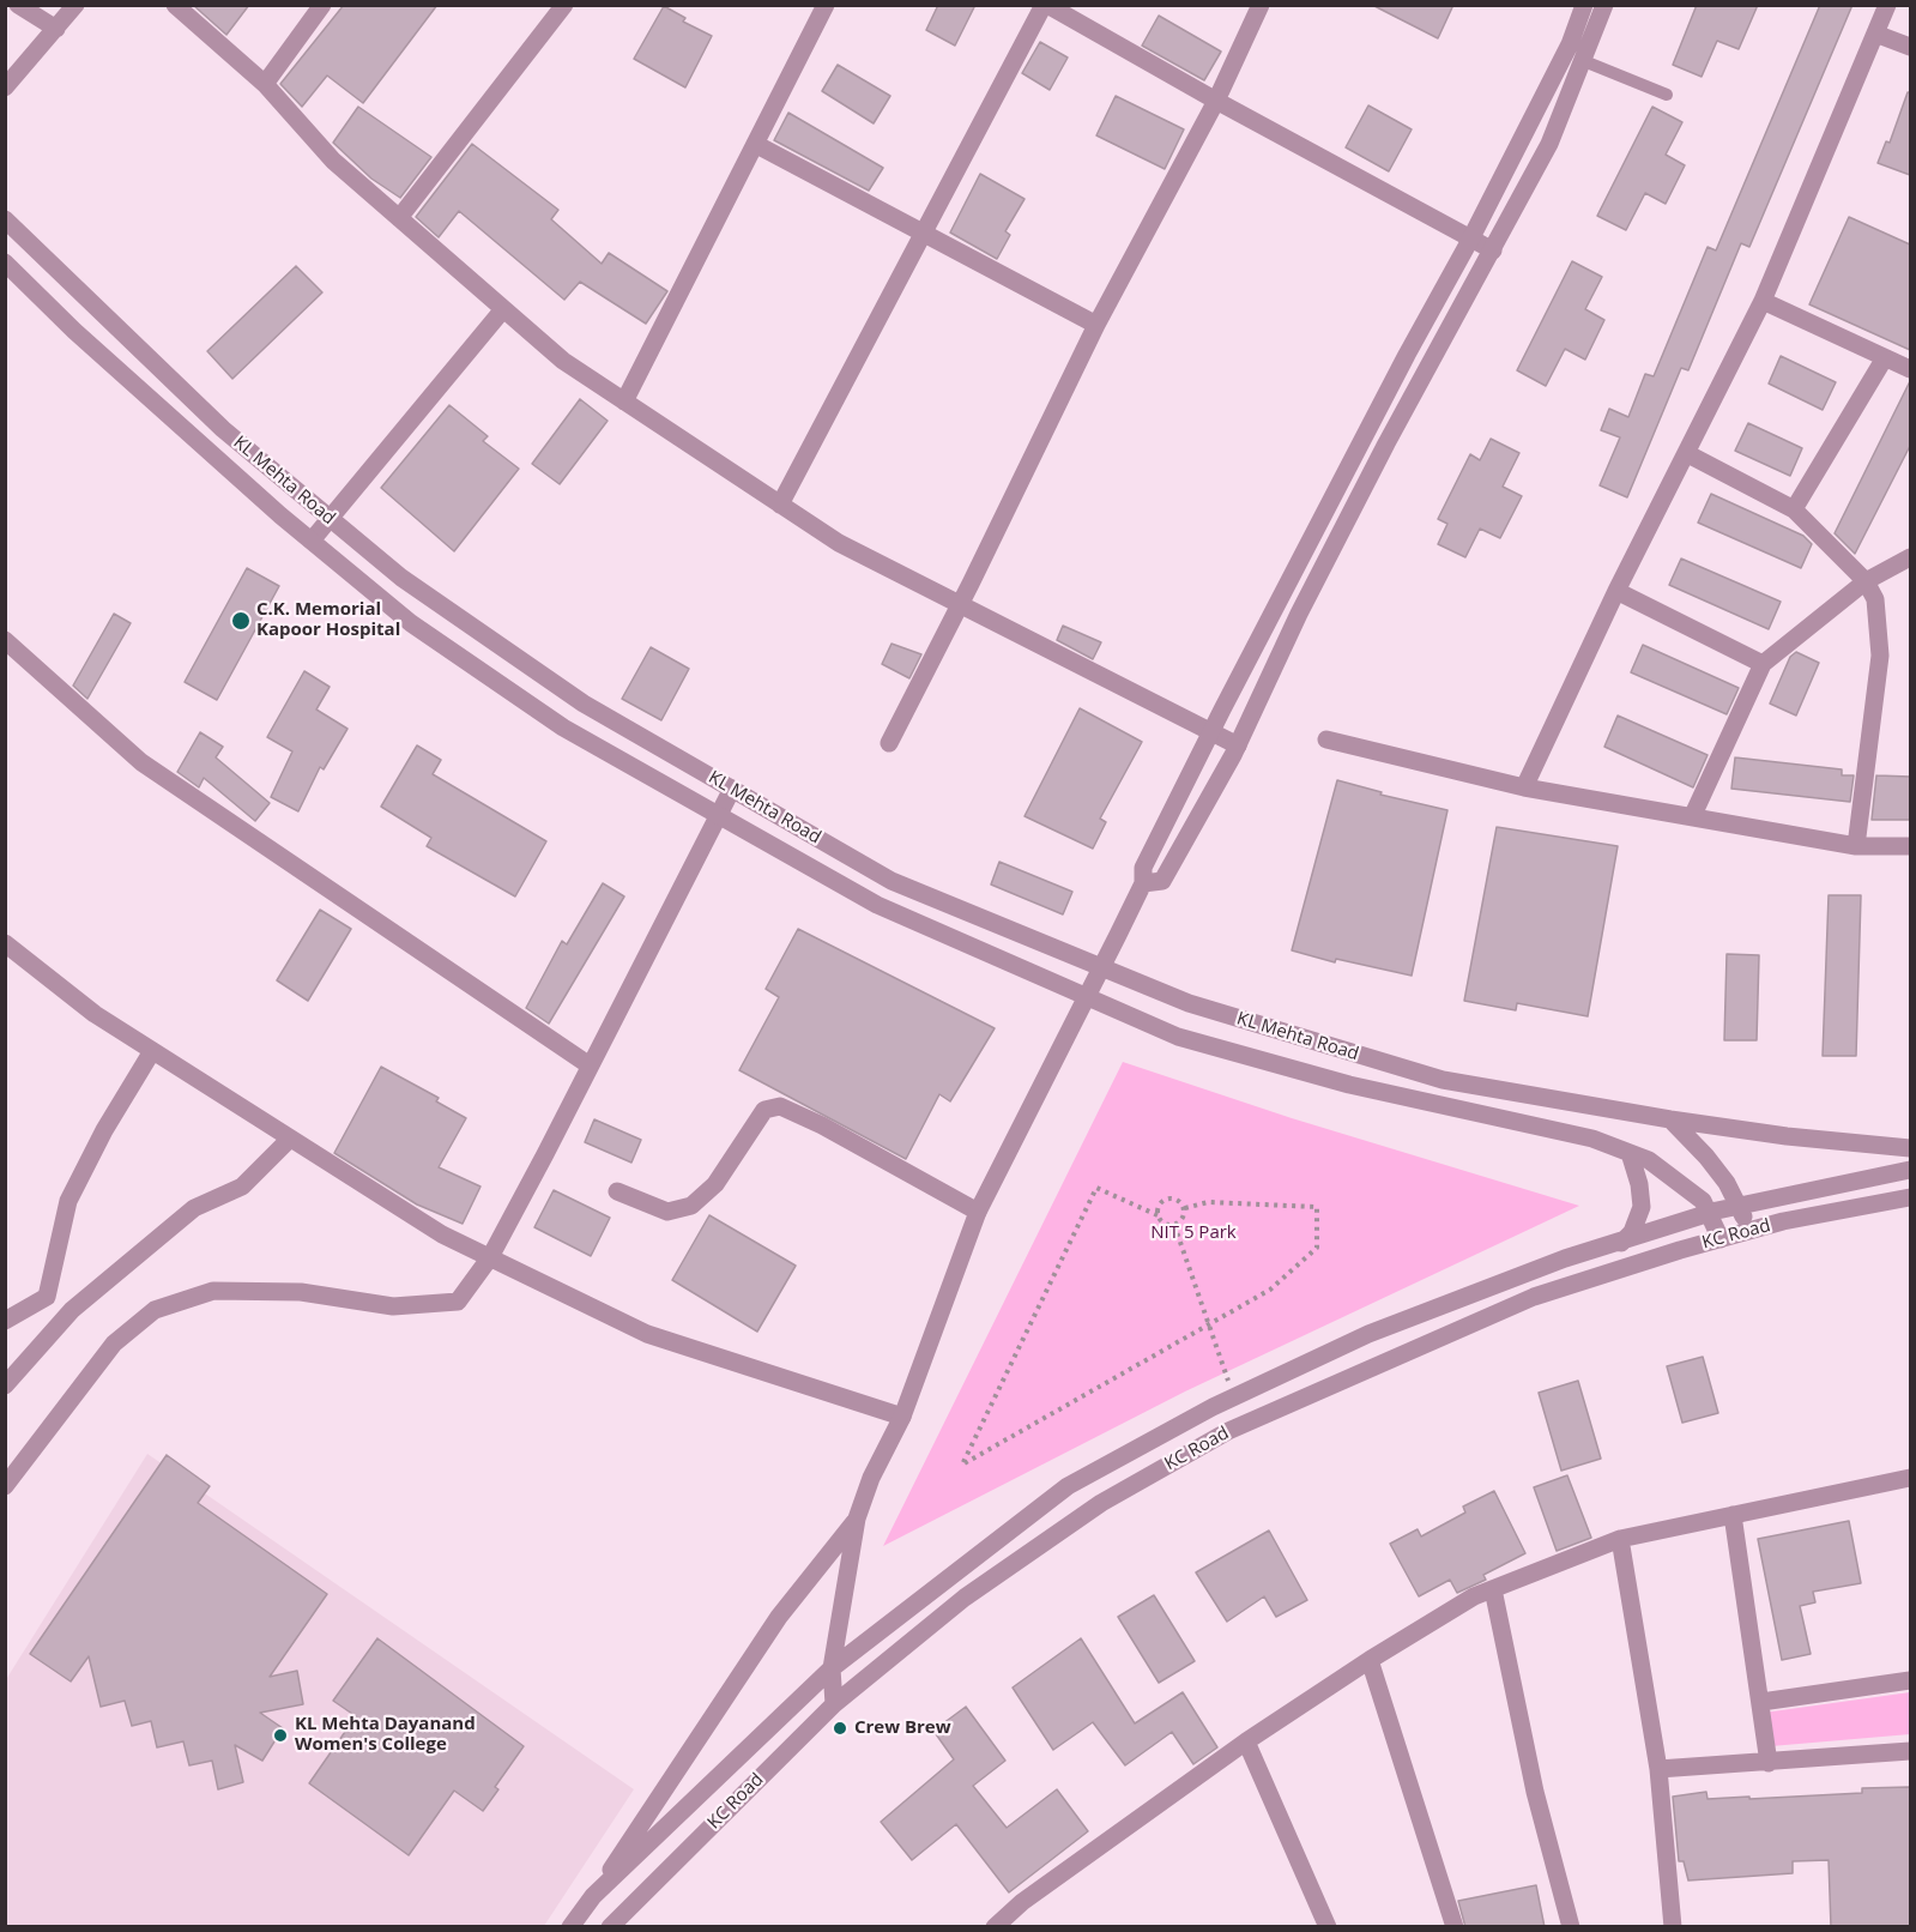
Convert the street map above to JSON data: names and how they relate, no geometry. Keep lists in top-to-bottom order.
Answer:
{
  "streets": {
    "street": ["KL Mehta Road", "KC Road"]
  },
  "crossings": [
    ["KL Mehta Road", "KC Road"]
  ],
  "parks": ["NIT 5 Park"],
  "places": ["C.K. Memorial Kapoor Hospital", "Crew Brew", "KL Mehta Dayanand Women's College"]
}
